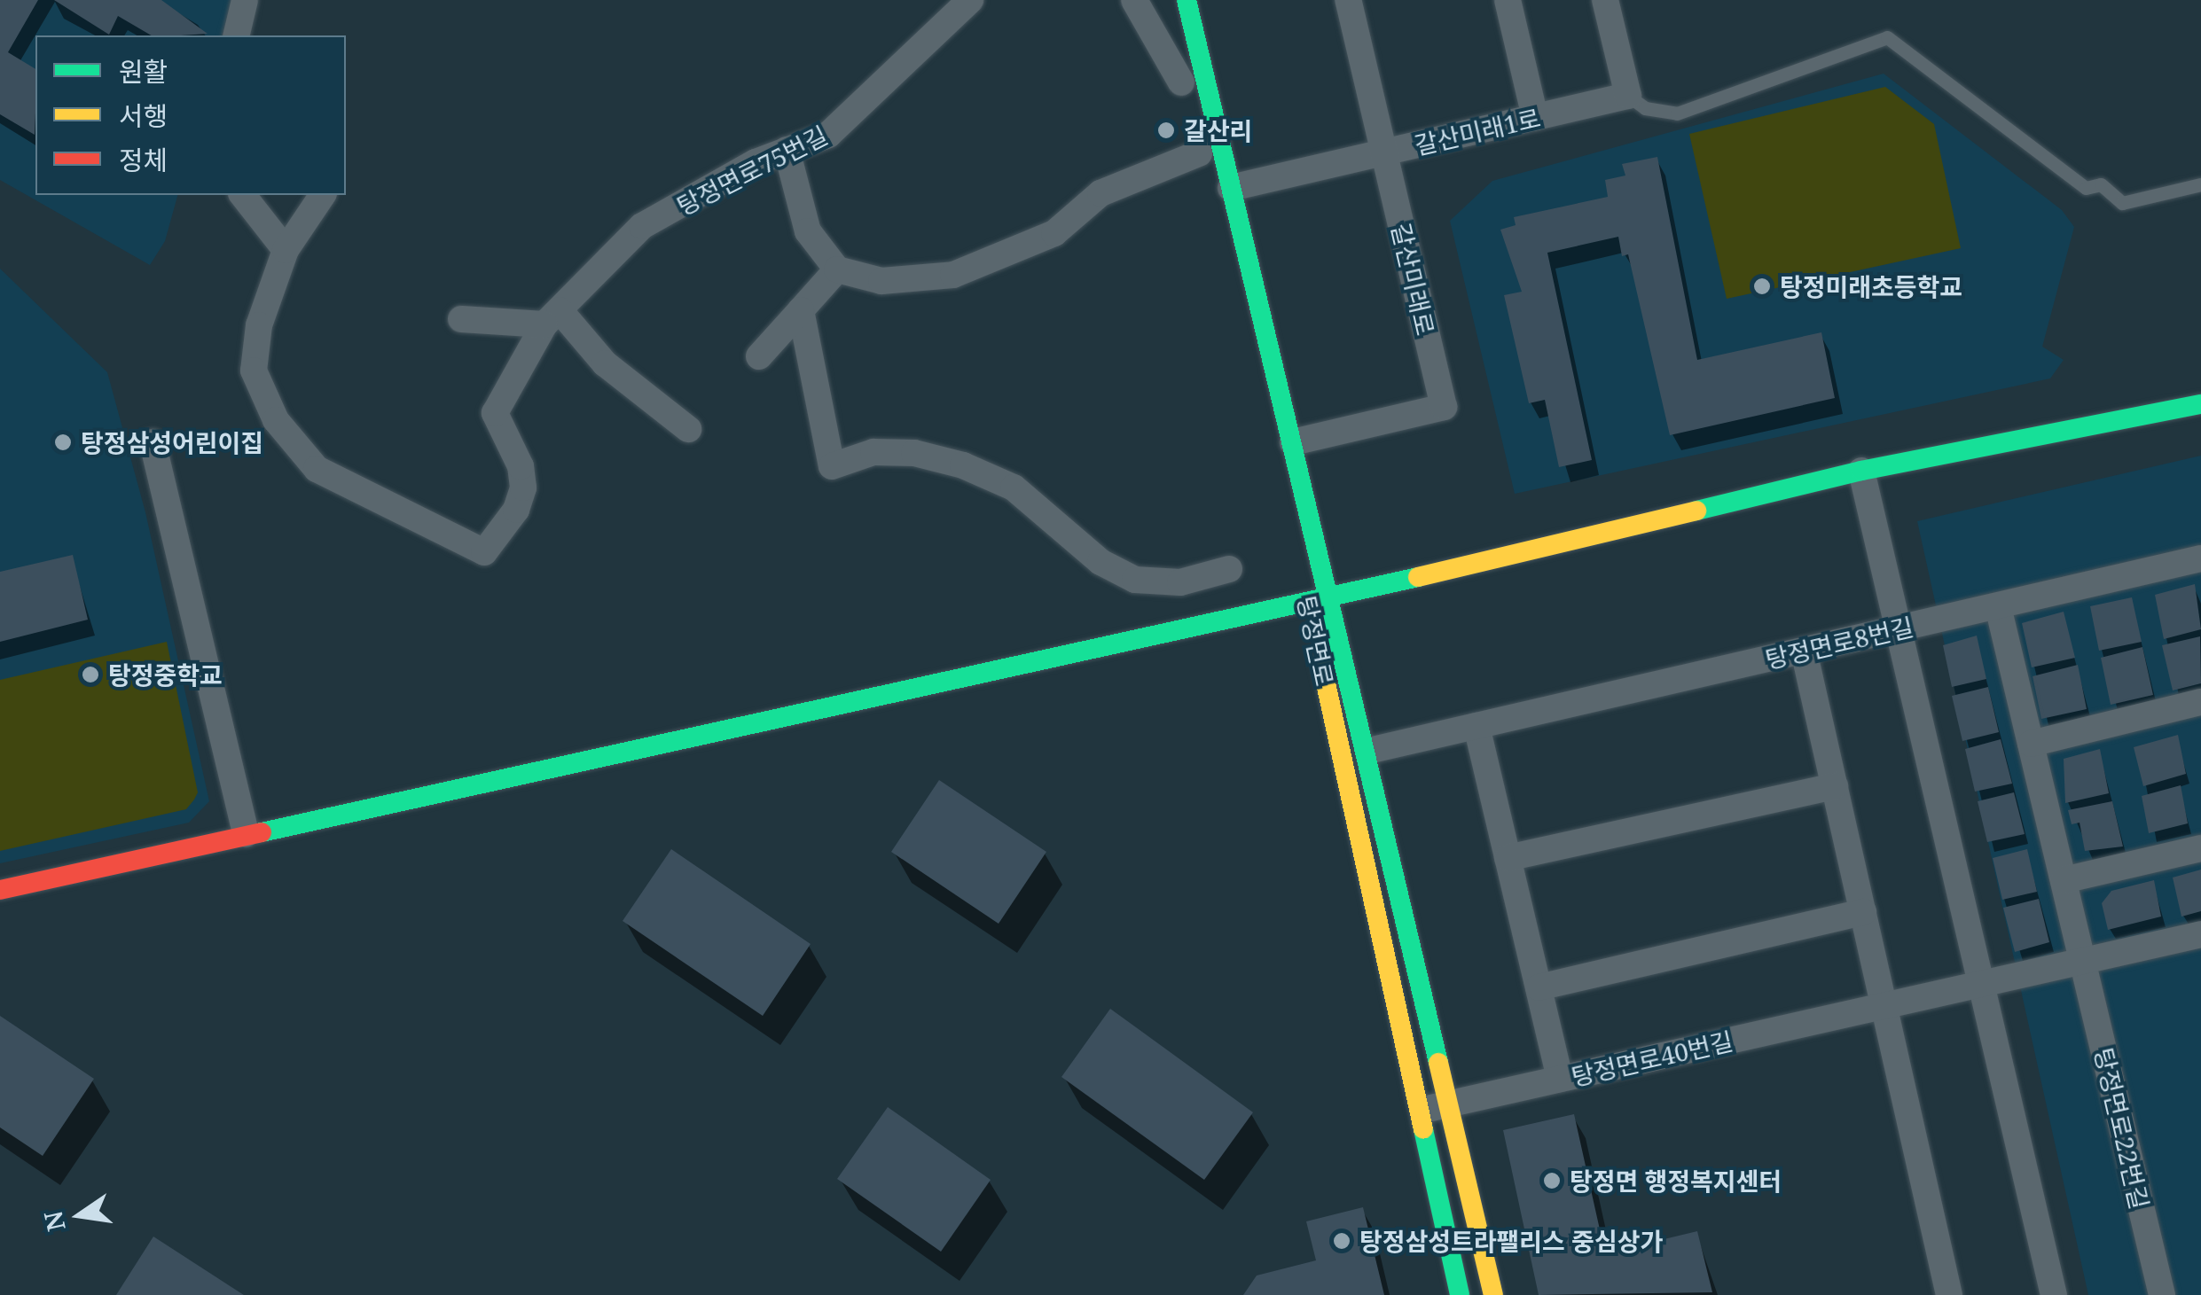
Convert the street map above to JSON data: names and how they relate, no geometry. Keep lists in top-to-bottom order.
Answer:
{
  "streets": {
    "main road": ["탕정면로"],
    "street": [
      "갈산미래1로",
      "탕정면로75번길",
      "갈산미래로",
      "탕정면로8번길",
      "탕정면로40번길",
      "탕정면로22번길"
    ]
  },
  "crossings": [
    ["갈산미래1로", "갈산미래로"],
    ["갈산미래1로", "탕정면로"],
    ["갈산미래로", "탕정면로"],
    ["탕정면로", "탕정면로8번길"],
    ["탕정면로", "탕정면로40번길"],
    ["탕정면로40번길", "탕정면로22번길"]
  ],
  "places": [
    "갈산리",
    "탕정미래초등학교",
    "탕정삼성어린이집",
    "탕정중학교",
    "탕정면 행정복지센터",
    "탕정삼성트라팰리스 중심상가"
  ],
  "legend": ["원활", "서행", "정체"],
  "north": "left"
}
